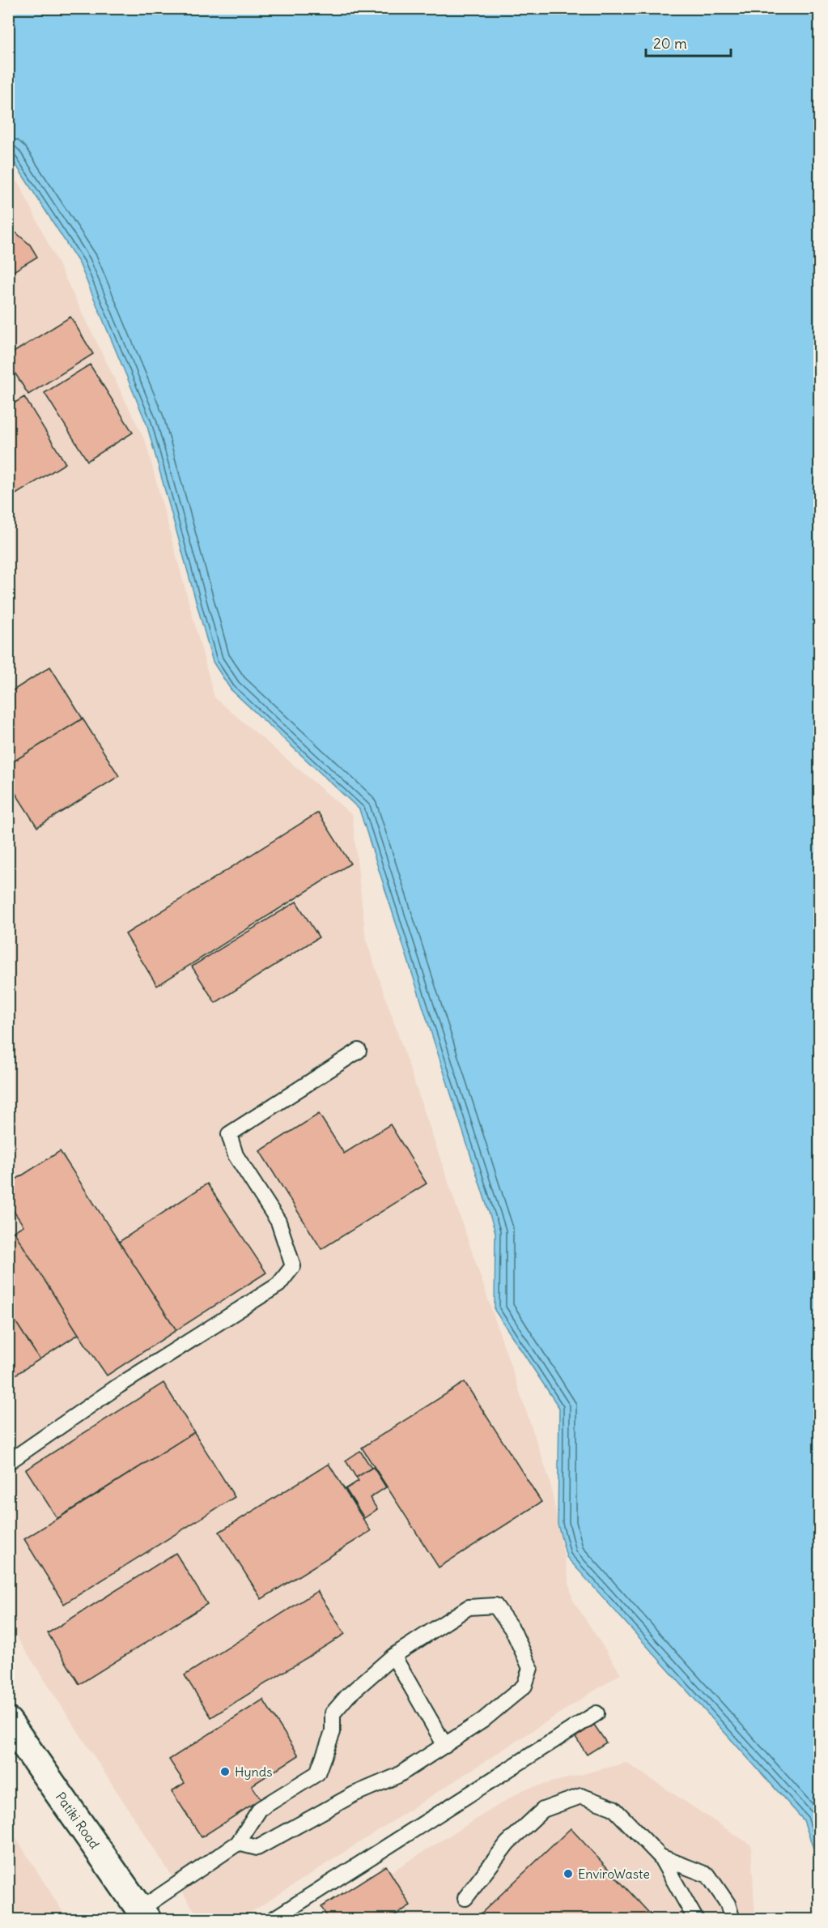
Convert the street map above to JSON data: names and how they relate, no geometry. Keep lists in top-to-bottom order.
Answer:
{
  "streets": {
    "main road": ["Patiki Road"]
  },
  "places": ["Hynds", "EnviroWaste"],
  "scale_bar": "20 m"
}
